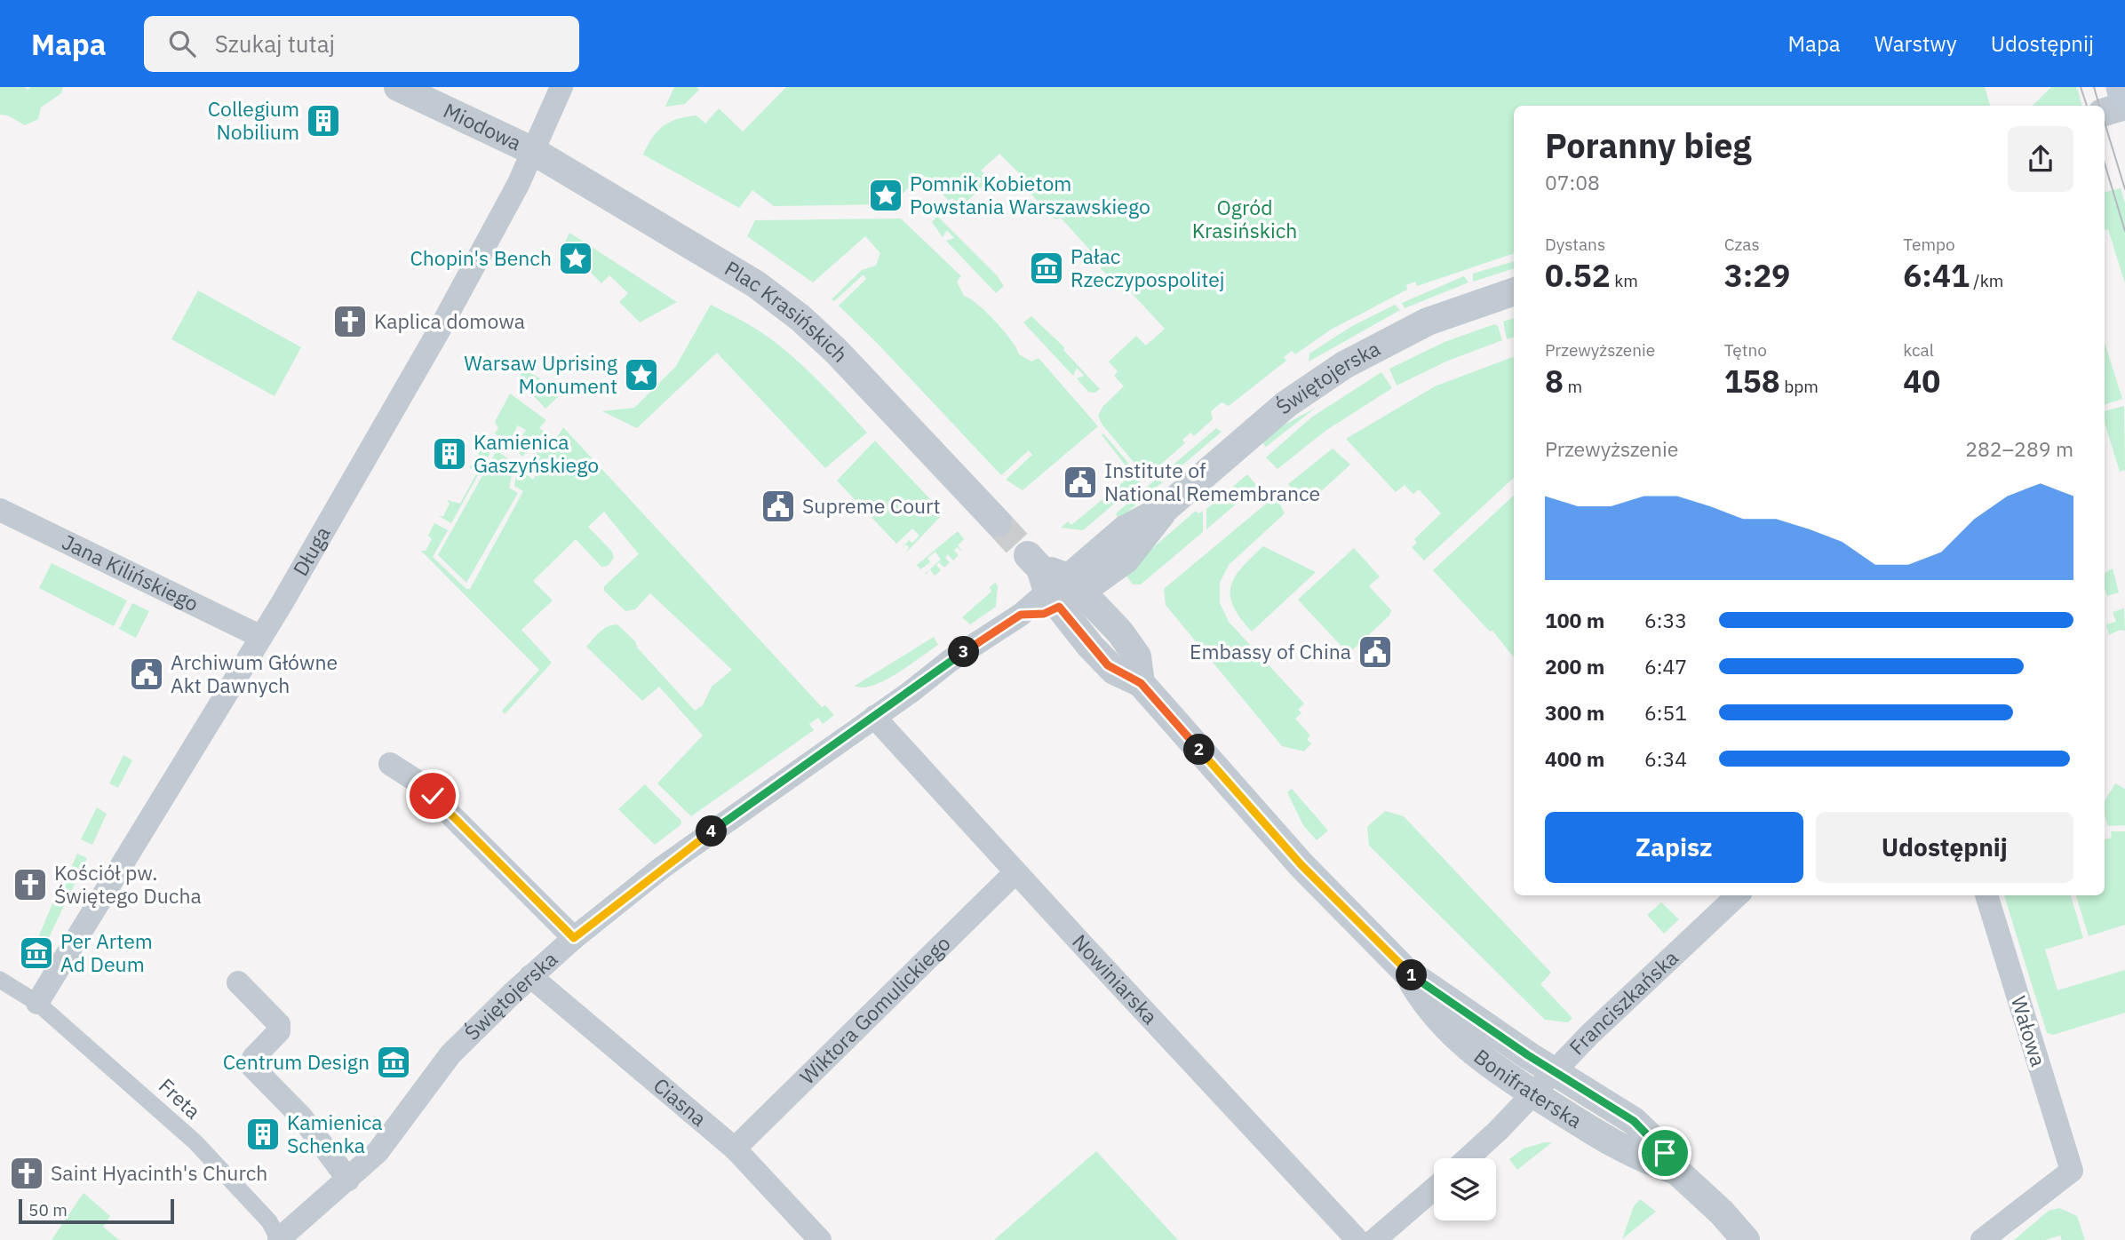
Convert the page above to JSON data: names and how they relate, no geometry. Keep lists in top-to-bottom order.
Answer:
{
  "streets": {
    "street": [
      "Miodowa",
      "Plac Krasińskich",
      "Świętojerska",
      "Długa",
      "Jana Kilińskiego",
      "Nowiniarska",
      "Franciszkańska",
      "Wiktora Gomulickiego",
      "Wałowa",
      "Bonifraterska",
      "Freta",
      "Ciasna"
    ]
  },
  "crossings": [
    ["Miodowa", "Plac Krasińskich"],
    ["Miodowa", "Długa"],
    ["Plac Krasińskich", "Długa"],
    ["Świętojerska", "Nowiniarska"],
    ["Świętojerska", "Bonifraterska"],
    ["Świętojerska", "Freta"],
    ["Świętojerska", "Ciasna"],
    ["Długa", "Jana Kilińskiego"],
    ["Długa", "Freta"],
    ["Nowiniarska", "Wiktora Gomulickiego"],
    ["Franciszkańska", "Bonifraterska"],
    ["Wiktora Gomulickiego", "Ciasna"]
  ],
  "parks": ["Ogród Krasińskich"],
  "places": {
    "building": ["Collegium Nobilium", "Kamienica Gaszyńskiego", "Kamienica Schenka"],
    "place": ["Pomnik Kobietom Powstania Warszawskiego", "Chopin's Bench", "Warsaw Uprising Monument"],
    "museum": ["Pałac Rzeczypospolitej", "Per Artem Ad Deum", "Centrum Design"],
    "church": ["Kaplica domowa", "Kościół pw. Świętego Ducha", "Saint Hyacinth's Church"],
    "public building": [
      "Institute of National Remembrance",
      "Supreme Court",
      "Embassy of China",
      "Archiwum Główne Akt Dawnych"
    ]
  },
  "scale_bar": "50 m",
  "page": {
    "header": "Mapa",
    "search": "Szukaj tutaj",
    "nav": ["Mapa", "Warstwy", "Udostępnij"],
    "heading": ["Poranny bieg", "07:08"],
    "stats": [
      ["Dystans", "0.52 km"],
      ["Czas", "3:29"],
      ["Tempo", "6:41 /km"],
      ["Przewyższenie", "8 m"],
      ["Tętno", "158 bpm"],
      ["kcal", "40"]
    ],
    "chart": ["Przewyższenie", "282–289 m"],
    "list": [
      {
        "name": "100 m",
        "note": "6:33"
      },
      {
        "name": "200 m",
        "note": "6:47"
      },
      {
        "name": "300 m",
        "note": "6:51"
      },
      {
        "name": "400 m",
        "note": "6:34"
      }
    ],
    "pins": [
      "3",
      "2",
      "4",
      "1"
    ],
    "buttons": ["Zapisz", "Udostępnij"],
    "scale": "50 m"
  }
}
